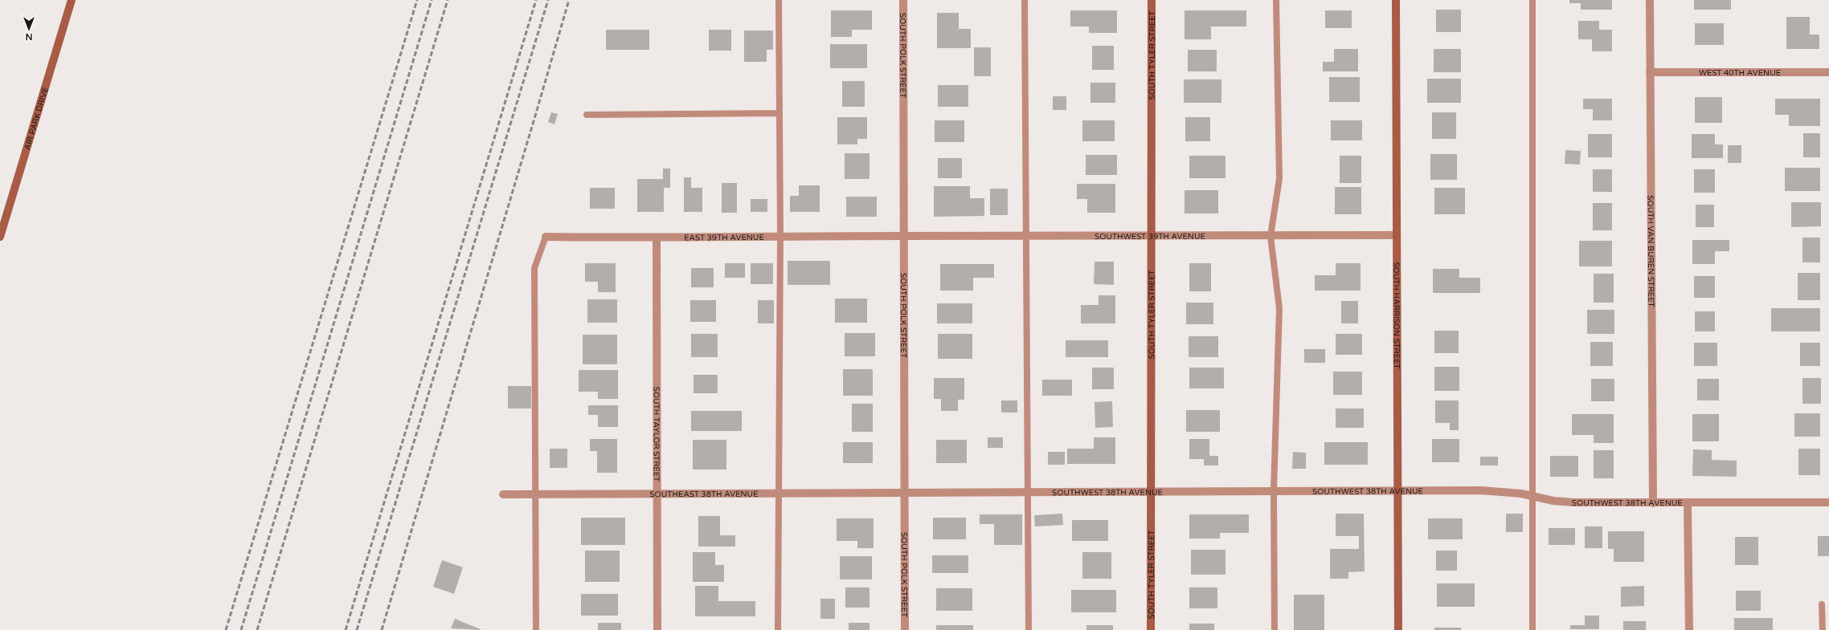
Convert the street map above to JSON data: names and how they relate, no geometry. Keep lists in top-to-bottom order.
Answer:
{
  "streets": {
    "street": [
      "SOUTH POLK STREET",
      "SOUTH TYLER STREET",
      "WEST 40TH AVENUE",
      "AIR PARK DRIVE",
      "SOUTHWEST 39TH AVENUE",
      "EAST 39TH AVENUE",
      "SOUTH VAN BUREN STREET",
      "SOUTH HARRISON STREET",
      "SOUTH TAYLOR STREET",
      "SOUTHWEST 38TH AVENUE",
      "SOUTHEAST 38TH AVENUE"
    ]
  },
  "crossings": [
    ["SOUTH POLK STREET", "SOUTHWEST 39TH AVENUE"],
    ["SOUTH POLK STREET", "EAST 39TH AVENUE"],
    ["SOUTH POLK STREET", "SOUTHWEST 38TH AVENUE"],
    ["SOUTH POLK STREET", "SOUTHEAST 38TH AVENUE"],
    ["SOUTH TYLER STREET", "SOUTHWEST 39TH AVENUE"],
    ["SOUTH TYLER STREET", "SOUTHWEST 38TH AVENUE"],
    ["WEST 40TH AVENUE", "SOUTH VAN BUREN STREET"],
    ["SOUTHWEST 39TH AVENUE", "EAST 39TH AVENUE"],
    ["SOUTHWEST 39TH AVENUE", "SOUTH HARRISON STREET"],
    ["EAST 39TH AVENUE", "SOUTH TAYLOR STREET"],
    ["SOUTH VAN BUREN STREET", "SOUTHWEST 38TH AVENUE"],
    ["SOUTH HARRISON STREET", "SOUTHWEST 38TH AVENUE"],
    ["SOUTH TAYLOR STREET", "SOUTHEAST 38TH AVENUE"],
    ["SOUTHWEST 38TH AVENUE", "SOUTHEAST 38TH AVENUE"]
  ],
  "north": "bottom"
}
